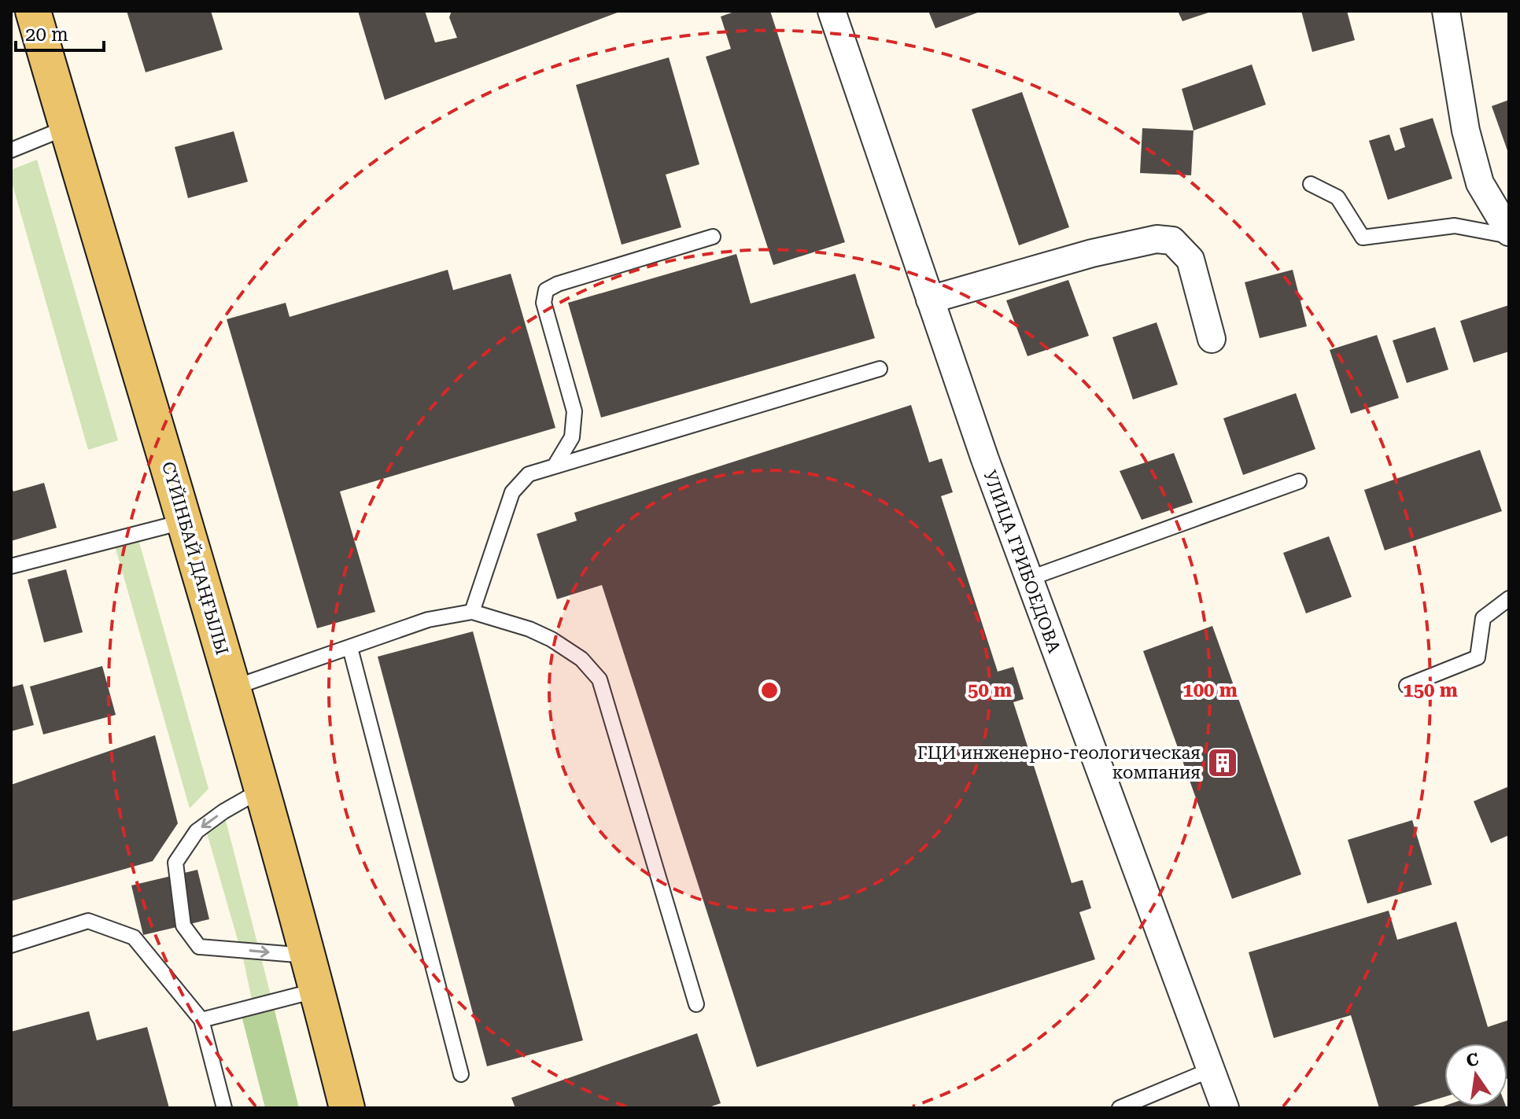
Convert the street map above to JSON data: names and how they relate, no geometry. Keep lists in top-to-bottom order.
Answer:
{
  "streets": {
    "main road": ["СҮЙІНБАЙ ДАҢҒЫЛЫ"],
    "street": ["УЛИЦА ГРИБОЕДОВА"]
  },
  "places": {
    "building": ["ГЦИ инженерно-геологическая компания"]
  },
  "scale_bar": "20 m",
  "north": "top",
  "rings": ["50 m", "100 m", "150 m"]
}
